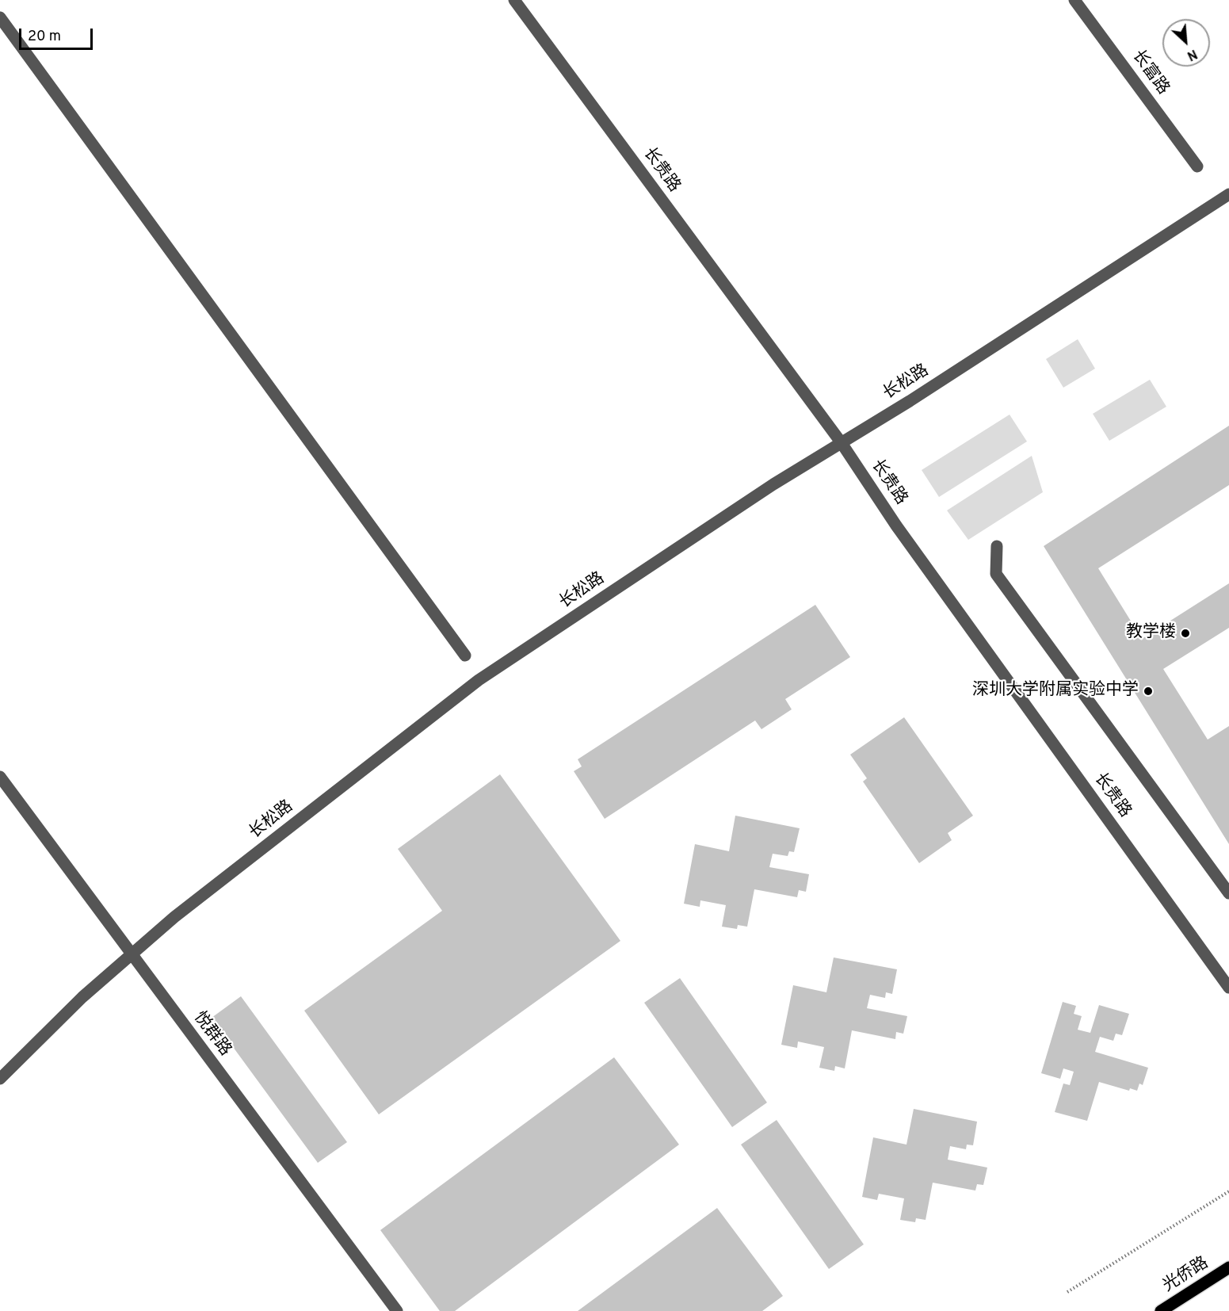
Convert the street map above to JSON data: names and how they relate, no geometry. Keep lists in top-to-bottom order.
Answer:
{
  "streets": {
    "main road": ["光侨路"],
    "street": [
      "长富路",
      "长贵路",
      "长松路",
      "悦群路"
    ]
  },
  "crossings": [
    ["长贵路", "长松路"],
    ["长松路", "悦群路"]
  ],
  "places": ["教学楼", "深圳大学附属实验中学"],
  "scale_bar": "20 m",
  "north": "bottom right"
}
